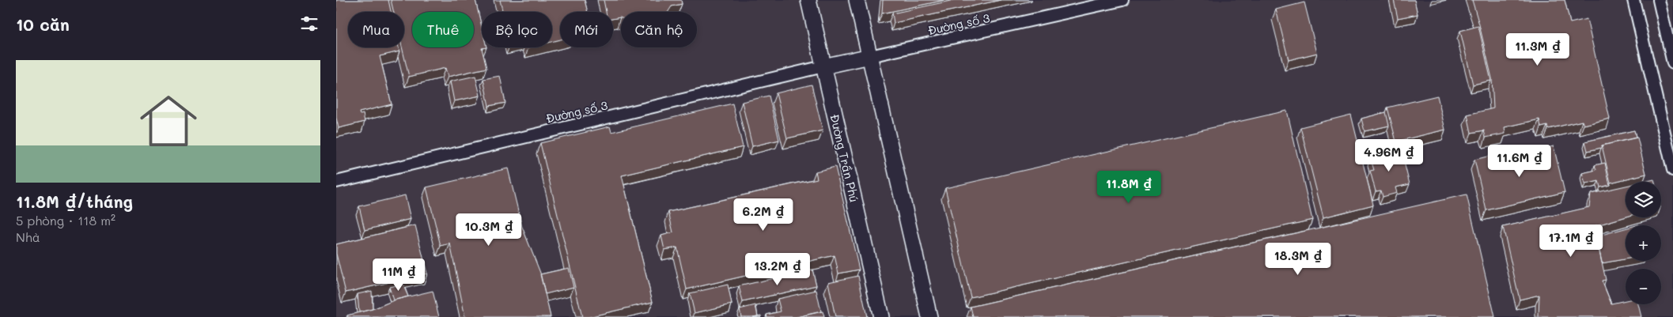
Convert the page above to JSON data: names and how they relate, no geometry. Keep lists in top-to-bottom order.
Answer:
{
  "streets": {
    "main road": ["Đường Trần Phú"],
    "street": ["Đường số 3"]
  },
  "crossings": [
    ["Đường số 3", "Đường Trần Phú"]
  ],
  "page": {
    "heading": "10 căn",
    "chip": [
      "Mua",
      "Thuê",
      "Bộ lọc",
      "Mới",
      "Căn hộ"
    ],
    "price": [
      "11.3M ₫",
      "4.96M ₫",
      "11.6M ₫",
      "11.8M ₫",
      "6.2M ₫",
      "10.3M ₫",
      "17.1M ₫",
      "18.3M ₫",
      "13.2M ₫",
      "11M ₫"
    ],
    "list": [
      {
        "name": "11.8M ₫/tháng",
        "note": "5 phòng · 118 m² · Nhà"
      }
    ],
    "map_buttons": ["+", "−"]
  }
}
